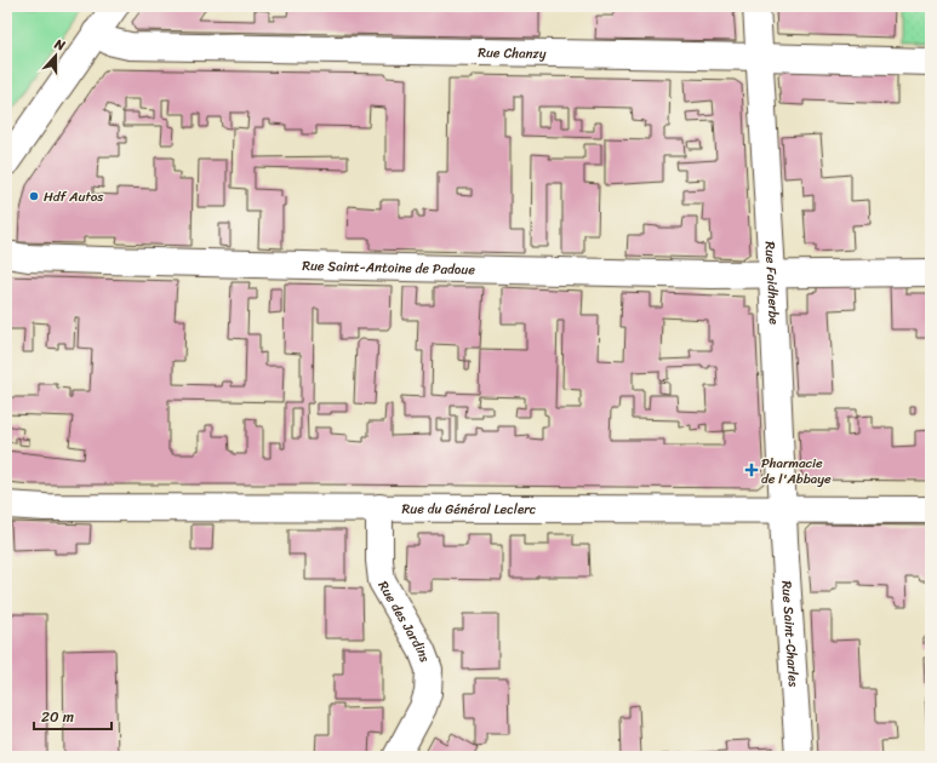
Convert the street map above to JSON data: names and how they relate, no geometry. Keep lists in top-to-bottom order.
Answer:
{
  "streets": {
    "street": [
      "Rue Chanzy",
      "Rue Saint-Antoine de Padoue",
      "Rue Faidherbe",
      "Rue du Général Leclerc",
      "Rue des Jardins",
      "Rue Saint-Charles"
    ]
  },
  "crossings": [
    ["Rue Chanzy", "Rue Faidherbe"],
    ["Rue Saint-Antoine de Padoue", "Rue Faidherbe"],
    ["Rue Faidherbe", "Rue du Général Leclerc"],
    ["Rue Faidherbe", "Rue Saint-Charles"],
    ["Rue du Général Leclerc", "Rue des Jardins"],
    ["Rue du Général Leclerc", "Rue Saint-Charles"]
  ],
  "places": {
    "other": ["Hdf Autos"],
    "health": ["Pharmacie de l'Abbaye"]
  },
  "scale_bar": "20 m",
  "north": "top"
}
